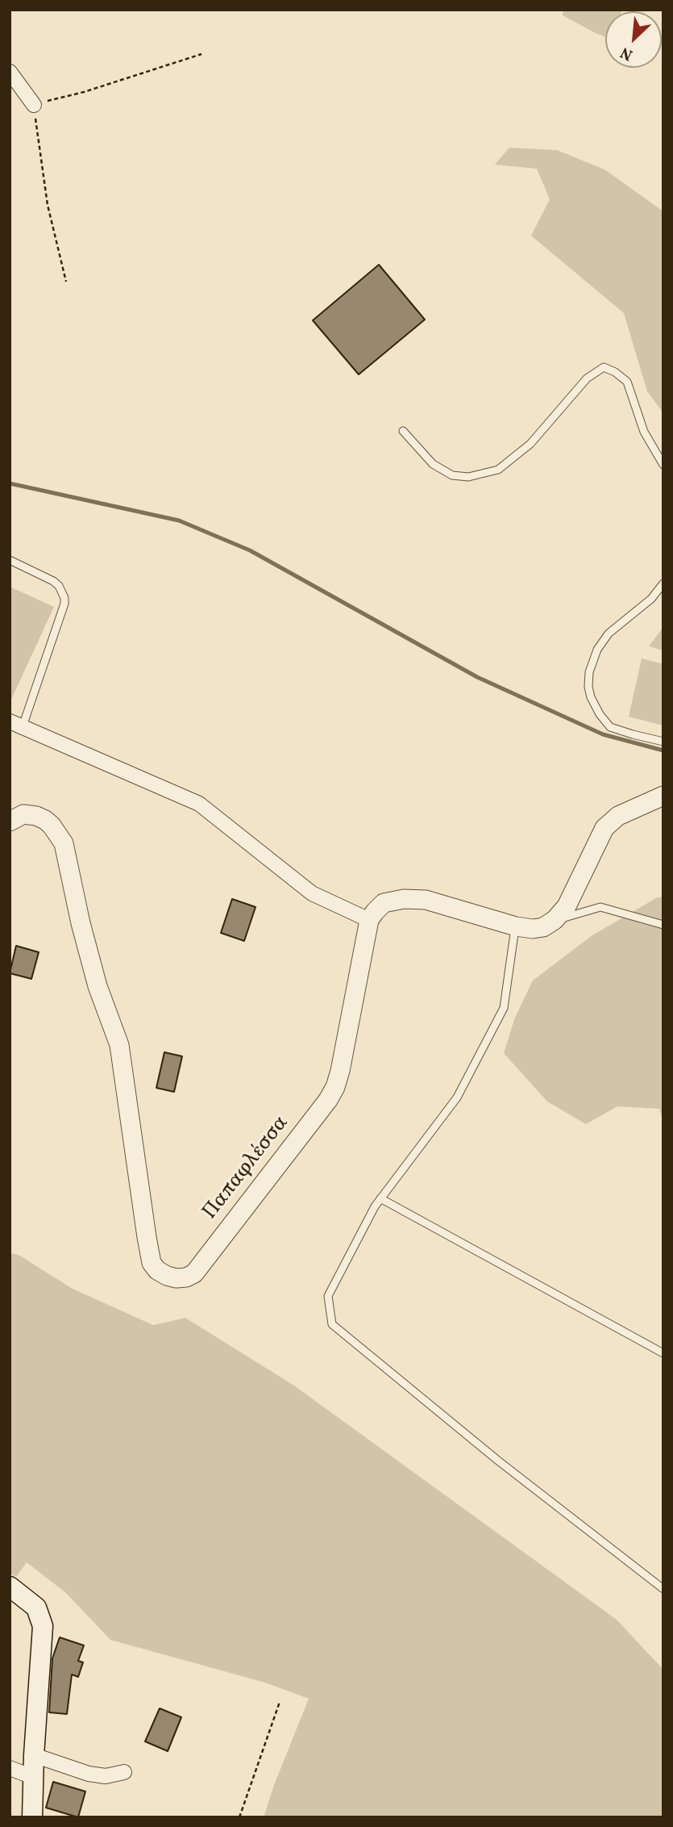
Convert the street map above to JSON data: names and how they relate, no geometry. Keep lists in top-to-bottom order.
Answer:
{
  "streets": {
    "street": ["Παπαφλέσσα"]
  },
  "north": "bottom left"
}
